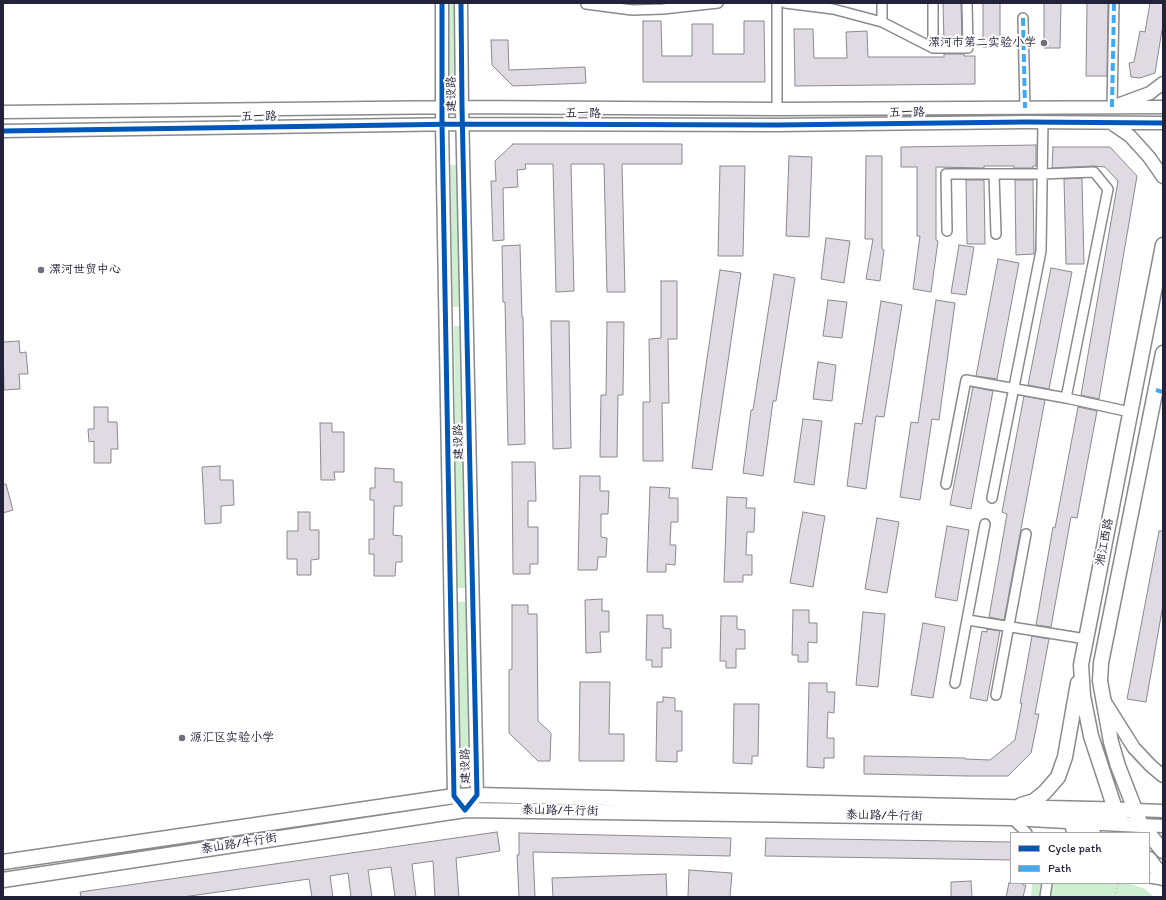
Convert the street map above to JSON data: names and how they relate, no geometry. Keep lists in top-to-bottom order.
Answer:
{
  "streets": {
    "main road": ["湘江西路", "泰山路/牛行街"],
    "street": ["建设路", "五一路"]
  },
  "crossings": [
    ["建设路", "五一路"],
    ["建设路", "泰山路/牛行街"],
    ["湘江西路", "泰山路/牛行街"]
  ],
  "places": ["漯河市第二实验小学", "漯河世贸中心", "源汇区实验小学"],
  "legend": ["Cycle path", "Path"]
}
